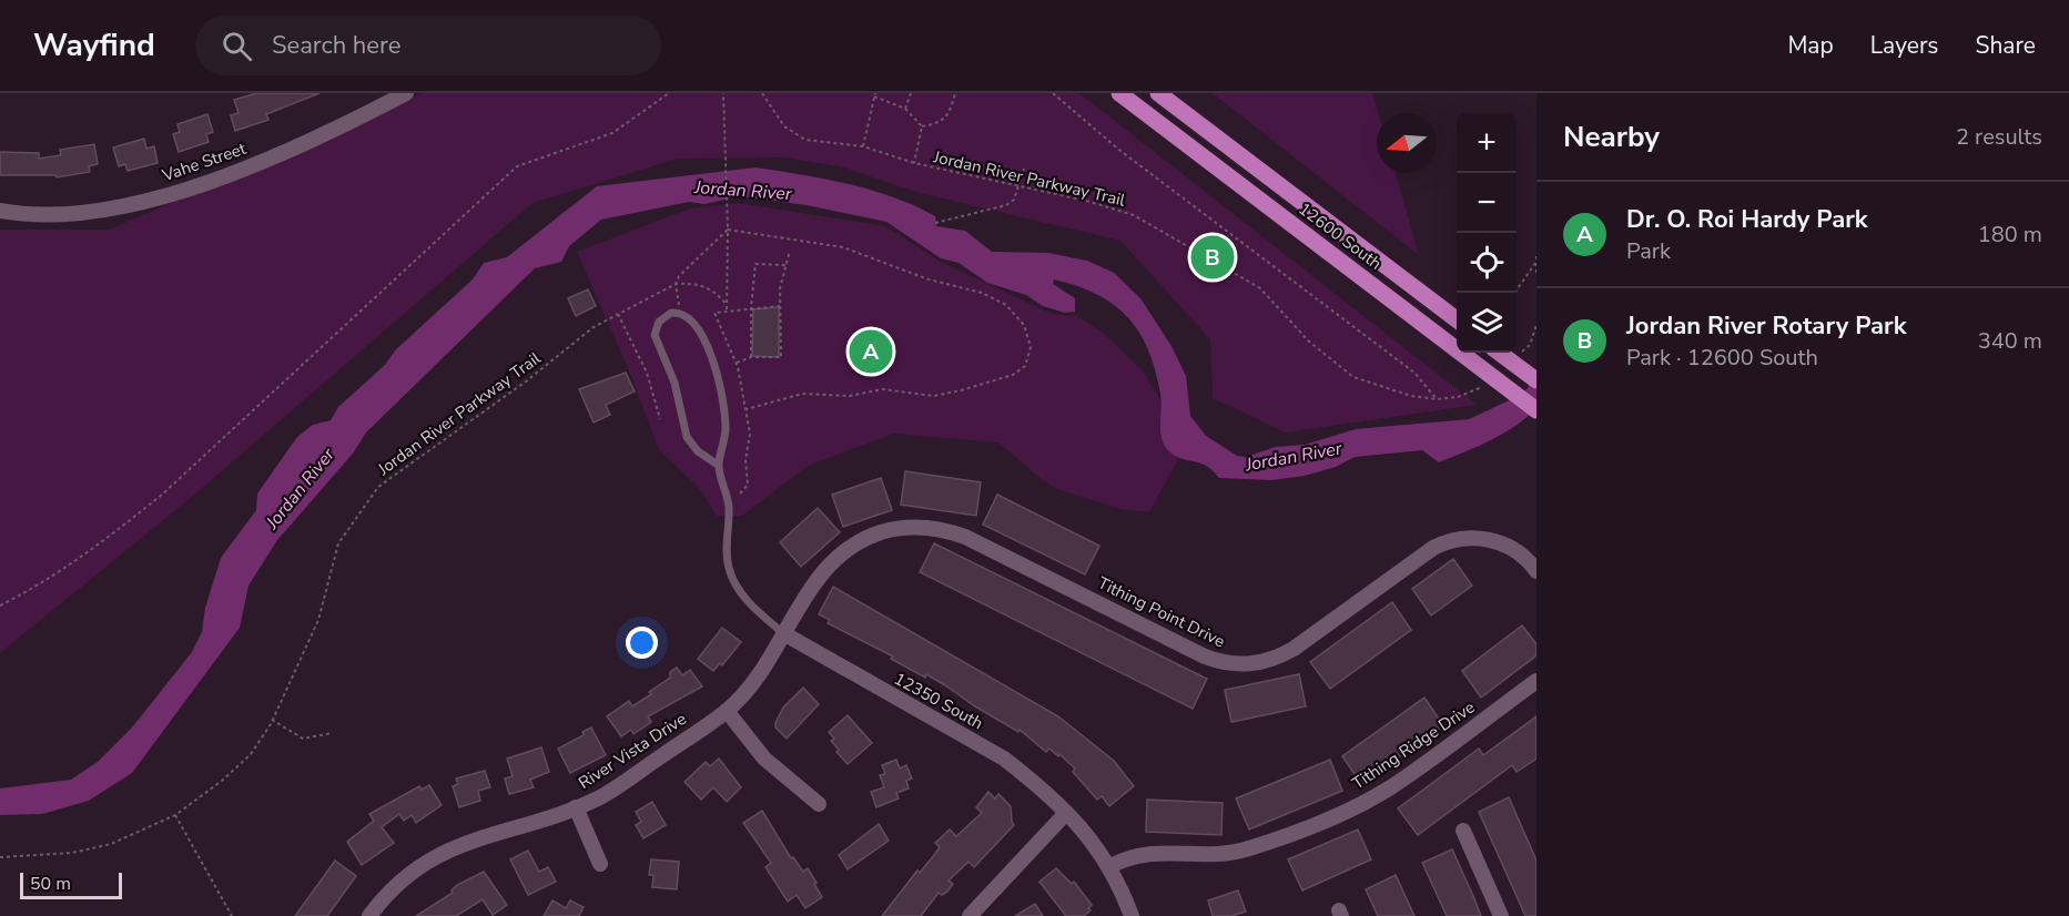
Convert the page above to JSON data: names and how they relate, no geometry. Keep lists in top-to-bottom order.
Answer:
{
  "streets": {
    "main road": ["12600 South"],
    "street": [
      "Vahe Street",
      "Tithing Point Drive",
      "12350 South",
      "Tithing Ridge Drive",
      "River Vista Drive"
    ],
    "path": ["Jordan River Parkway Trail"]
  },
  "crossings": [
    ["Tithing Point Drive", "12350 South"],
    ["Tithing Point Drive", "River Vista Drive"],
    ["12350 South", "Tithing Ridge Drive"],
    ["12350 South", "River Vista Drive"]
  ],
  "water": ["Jordan River"],
  "scale_bar": "50 m",
  "north": "left",
  "page": {
    "header": "Wayfind",
    "search": "Search here",
    "nav": ["Map", "Layers", "Share"],
    "heading": ["Nearby", "2 results"],
    "map_buttons": ["+", "−"],
    "list": [
      {
        "mark": "A",
        "name": "Dr. O. Roi Hardy Park",
        "note": "Park",
        "value": "180 m"
      },
      {
        "mark": "B",
        "name": "Jordan River Rotary Park",
        "note": "Park · 12600 South",
        "value": "340 m"
      }
    ],
    "pins": ["B", "A"],
    "scale": "50 m"
  }
}
